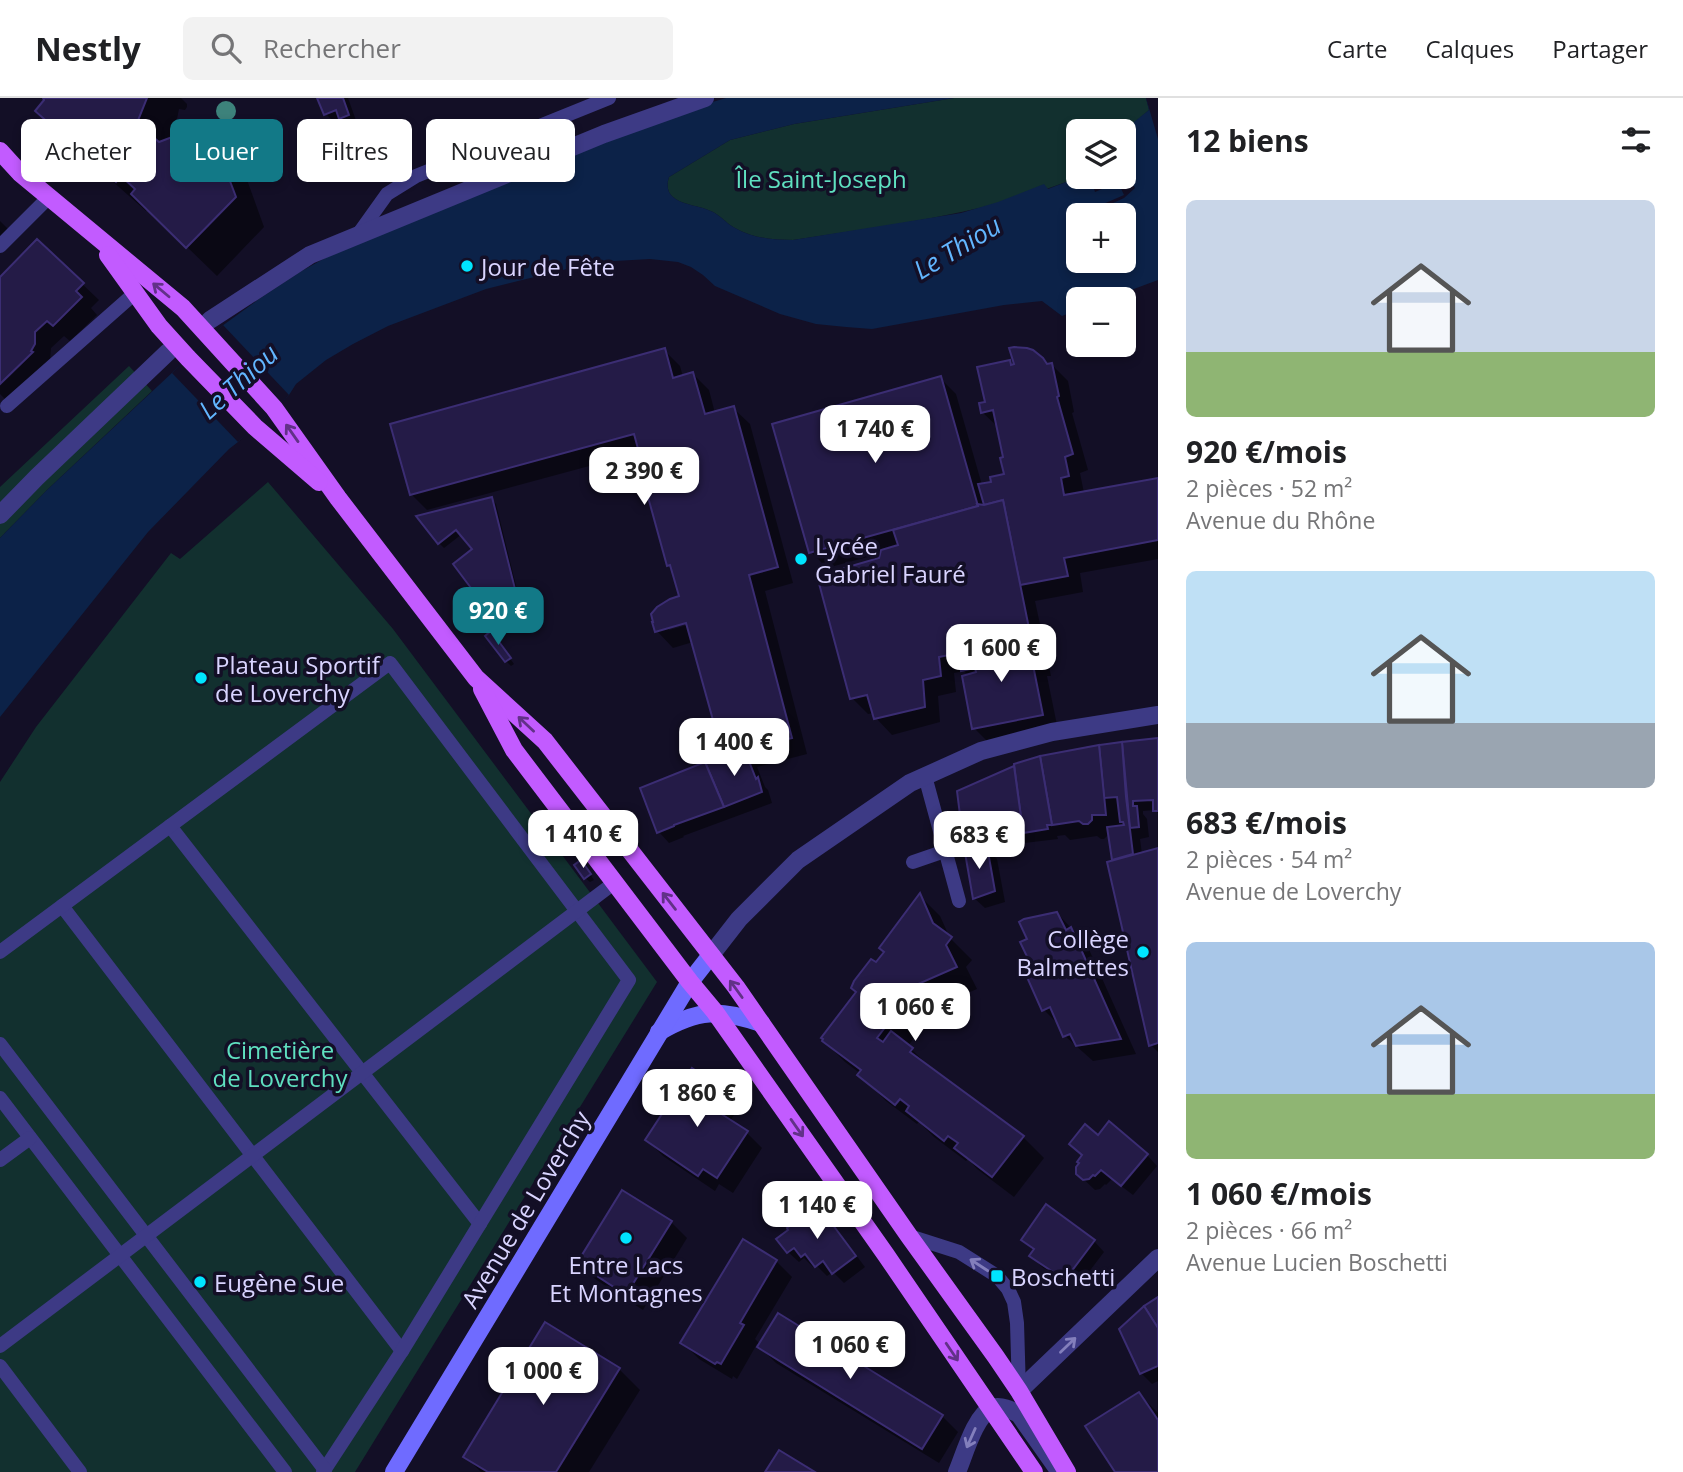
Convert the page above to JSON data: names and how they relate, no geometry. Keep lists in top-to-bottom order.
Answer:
{
  "streets": {
    "street": ["Avenue de Loverchy"]
  },
  "water": ["Le Thiou"],
  "parks": ["Île Saint-Joseph", "Cimetière de Loverchy"],
  "places": {
    "other": [
      "Jour de Fête",
      "Lycée Gabriel Fauré",
      "Plateau Sportif de Loverchy",
      "Collège Balmettes",
      "Entre Lacs Et Montagnes",
      "Eugène Sue"
    ],
    "transit": ["Boschetti"]
  },
  "page": {
    "header": "Nestly",
    "search": "Rechercher",
    "nav": ["Carte", "Calques", "Partager"],
    "heading": "12 biens",
    "map_buttons": ["+", "−"],
    "chip": [
      "Acheter",
      "Louer",
      "Filtres",
      "Nouveau"
    ],
    "list": [
      {
        "name": "920 €/mois",
        "note": "2 pièces · 52 m² · Avenue du Rhône"
      },
      {
        "name": "683 €/mois",
        "note": "2 pièces · 54 m² · Avenue de Loverchy"
      },
      {
        "name": "1 060 €/mois",
        "note": "2 pièces · 66 m² · Avenue Lucien Boschetti"
      }
    ],
    "price": [
      "1 740 €",
      "2 390 €",
      "920 €",
      "1 600 €",
      "1 400 €",
      "1 410 €",
      "683 €",
      "1 060 €",
      "1 860 €",
      "1 140 €",
      "1 060 €",
      "1 000 €"
    ]
  }
}
